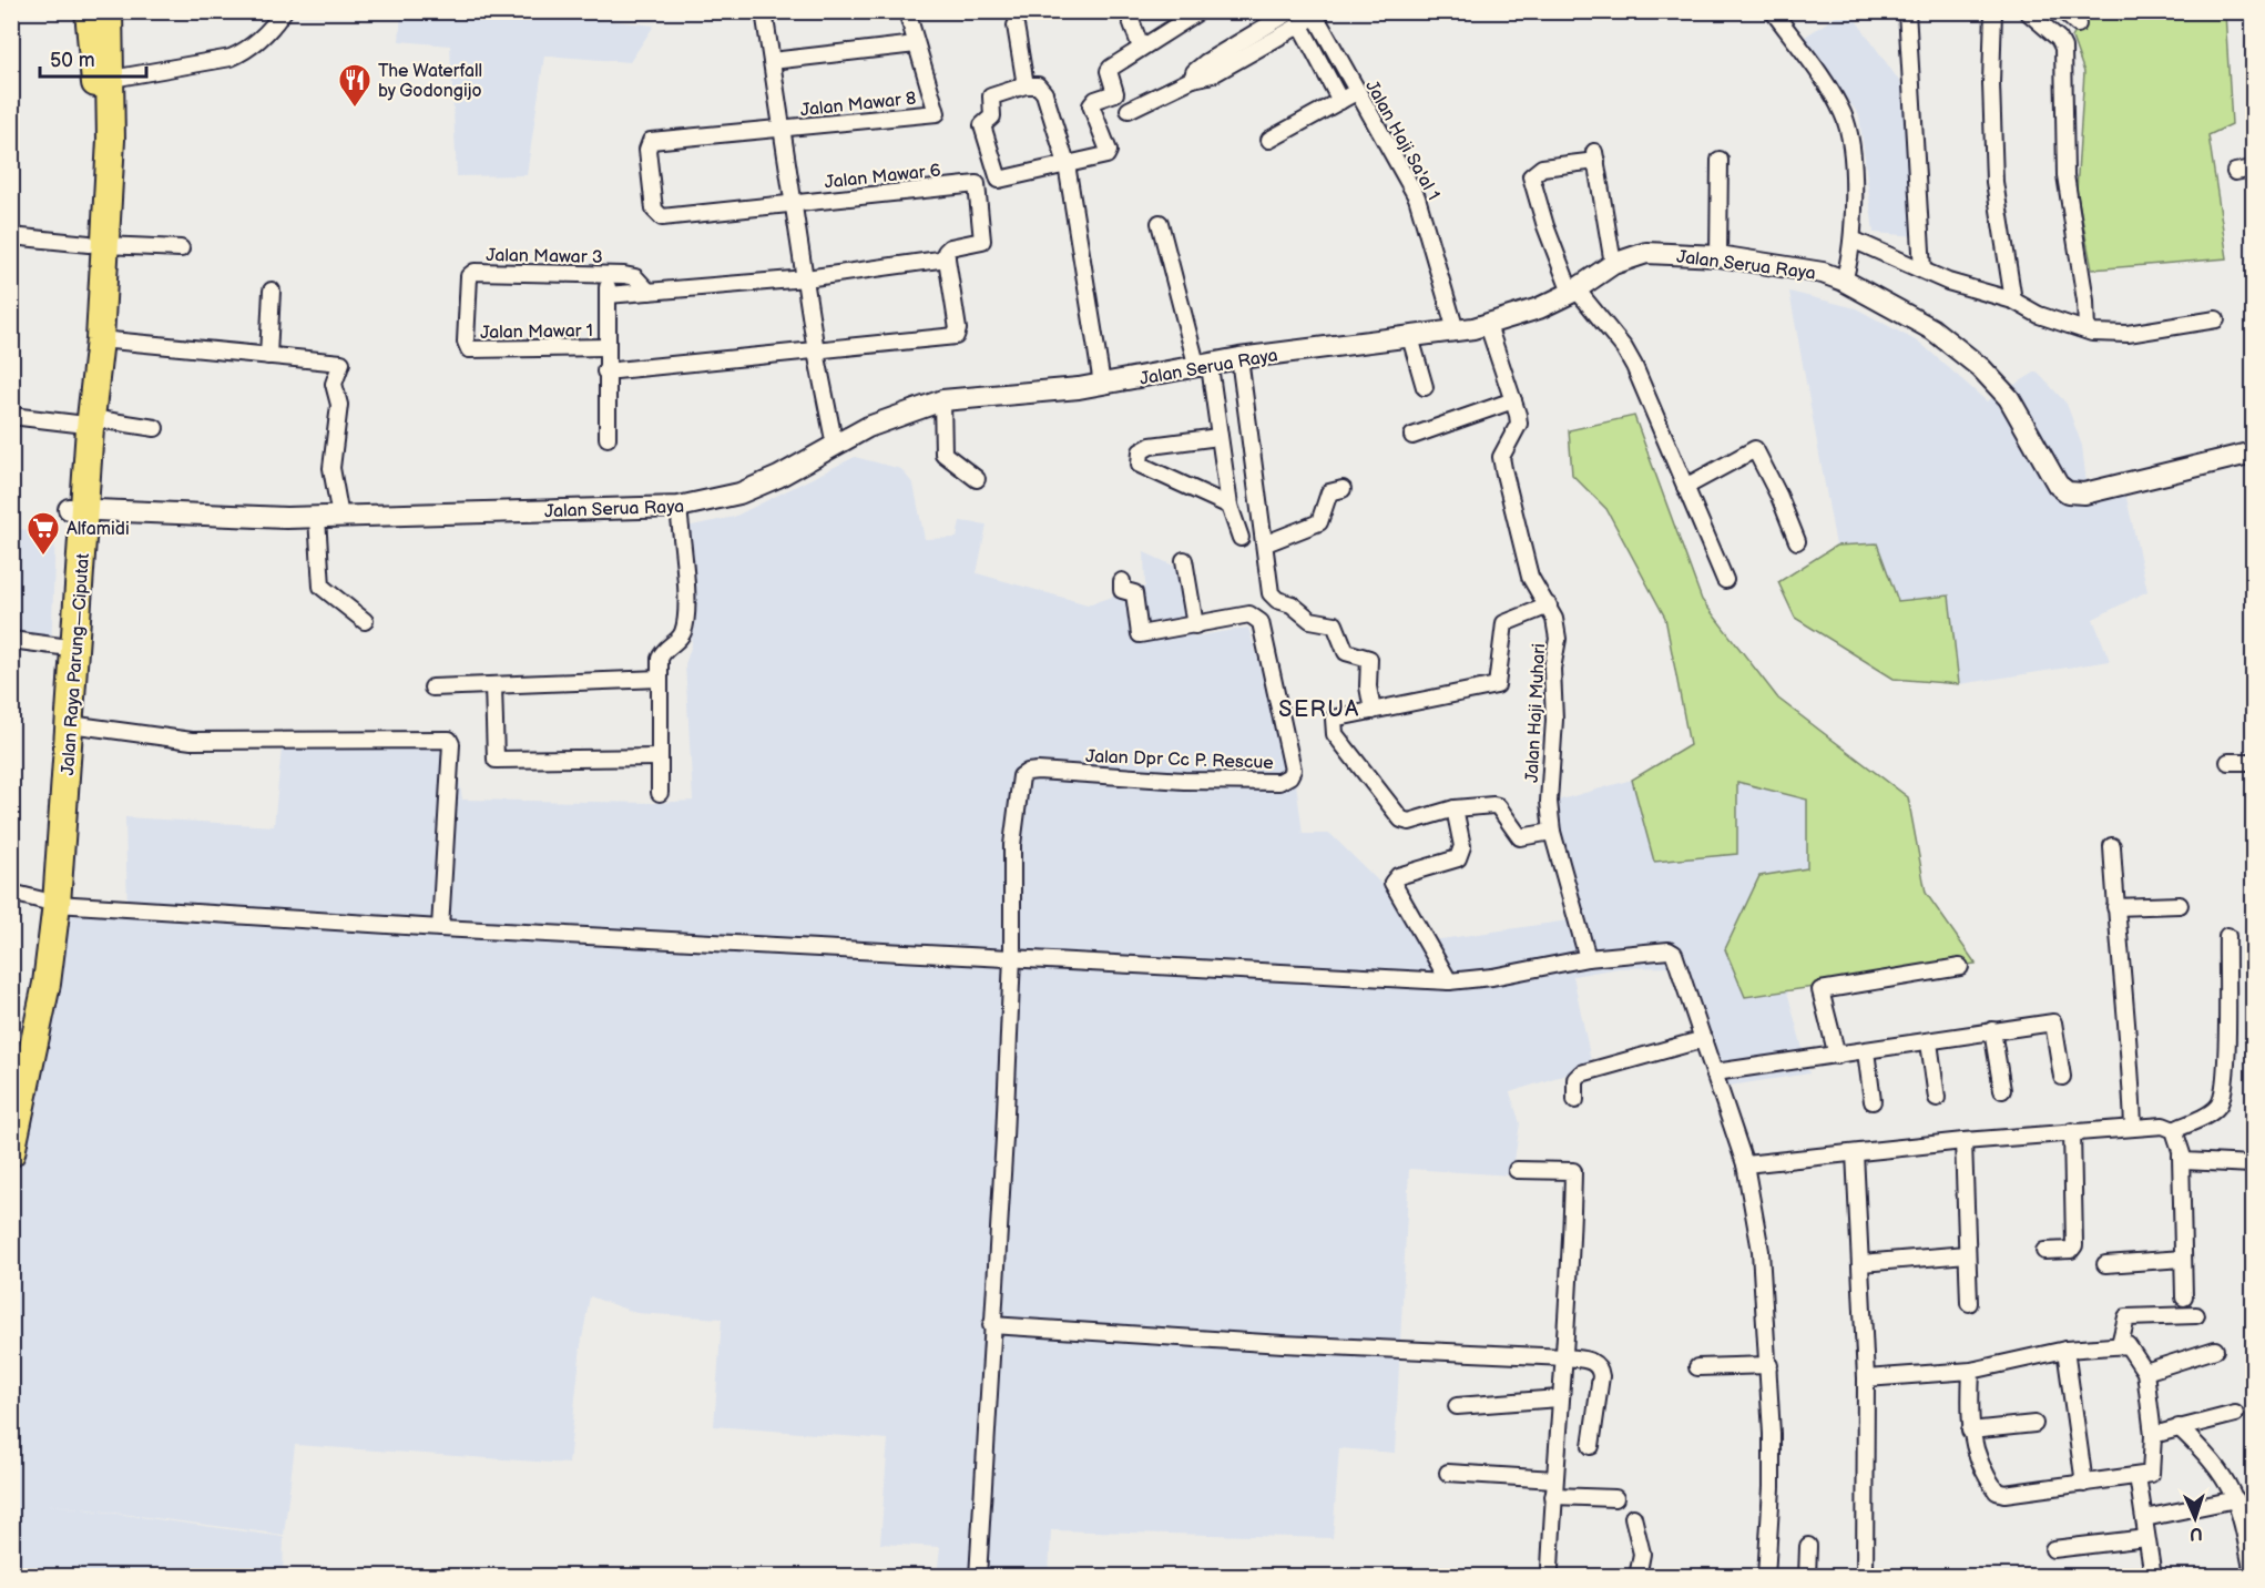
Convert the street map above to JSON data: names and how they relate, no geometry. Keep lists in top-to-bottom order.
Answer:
{
  "streets": {
    "highway": ["Jalan Raya Parung—Ciputat"],
    "main road": ["Jalan Serua Raya"],
    "street": [
      "Jalan Mawar 8",
      "Jalan Haji Sa'al 1",
      "Jalan Mawar 6",
      "Jalan Mawar 3",
      "Jalan Mawar 1",
      "Jalan Haji Muhari",
      "Jalan Dpr Cc P. Rescue"
    ]
  },
  "crossings": [
    ["Jalan Mawar 8", "Jalan Mawar 6"],
    ["Jalan Haji Sa'al 1", "Jalan Serua Raya"],
    ["Jalan Mawar 3", "Jalan Mawar 1"],
    ["Jalan Serua Raya", "Jalan Raya Parung—Ciputat"],
    ["Jalan Serua Raya", "Jalan Haji Muhari"]
  ],
  "districts": ["SERUA"],
  "places": {
    "restaurant": ["The Waterfall by Godongijo"],
    "supermarket": ["Alfamidi"]
  },
  "scale_bar": "50 m",
  "north": "bottom"
}
